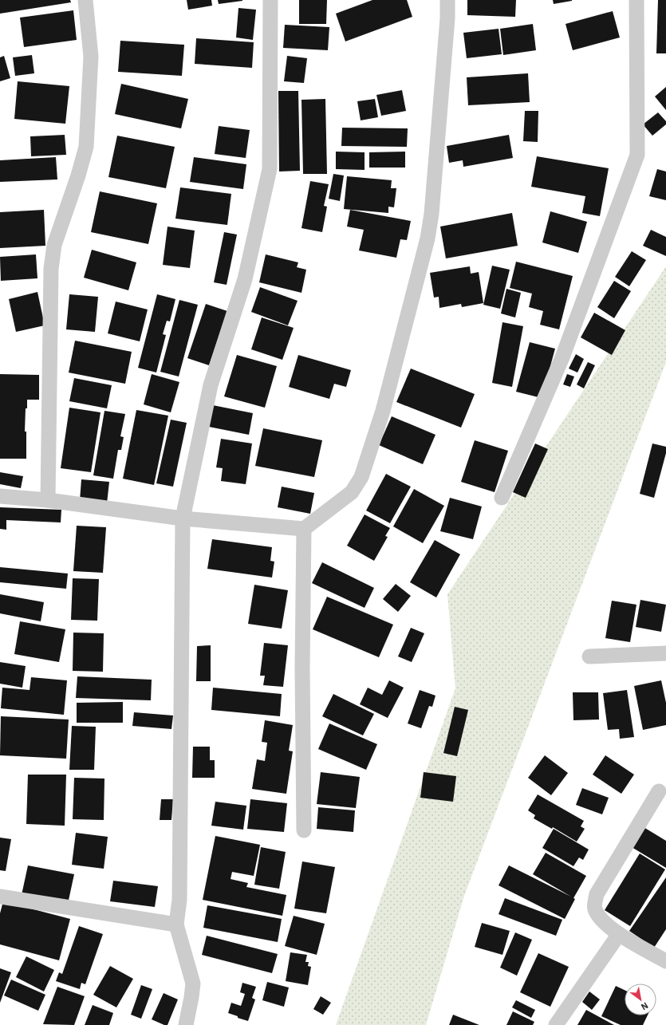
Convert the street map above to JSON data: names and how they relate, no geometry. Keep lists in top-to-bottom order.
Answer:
{
  "north": "bottom right"
}
